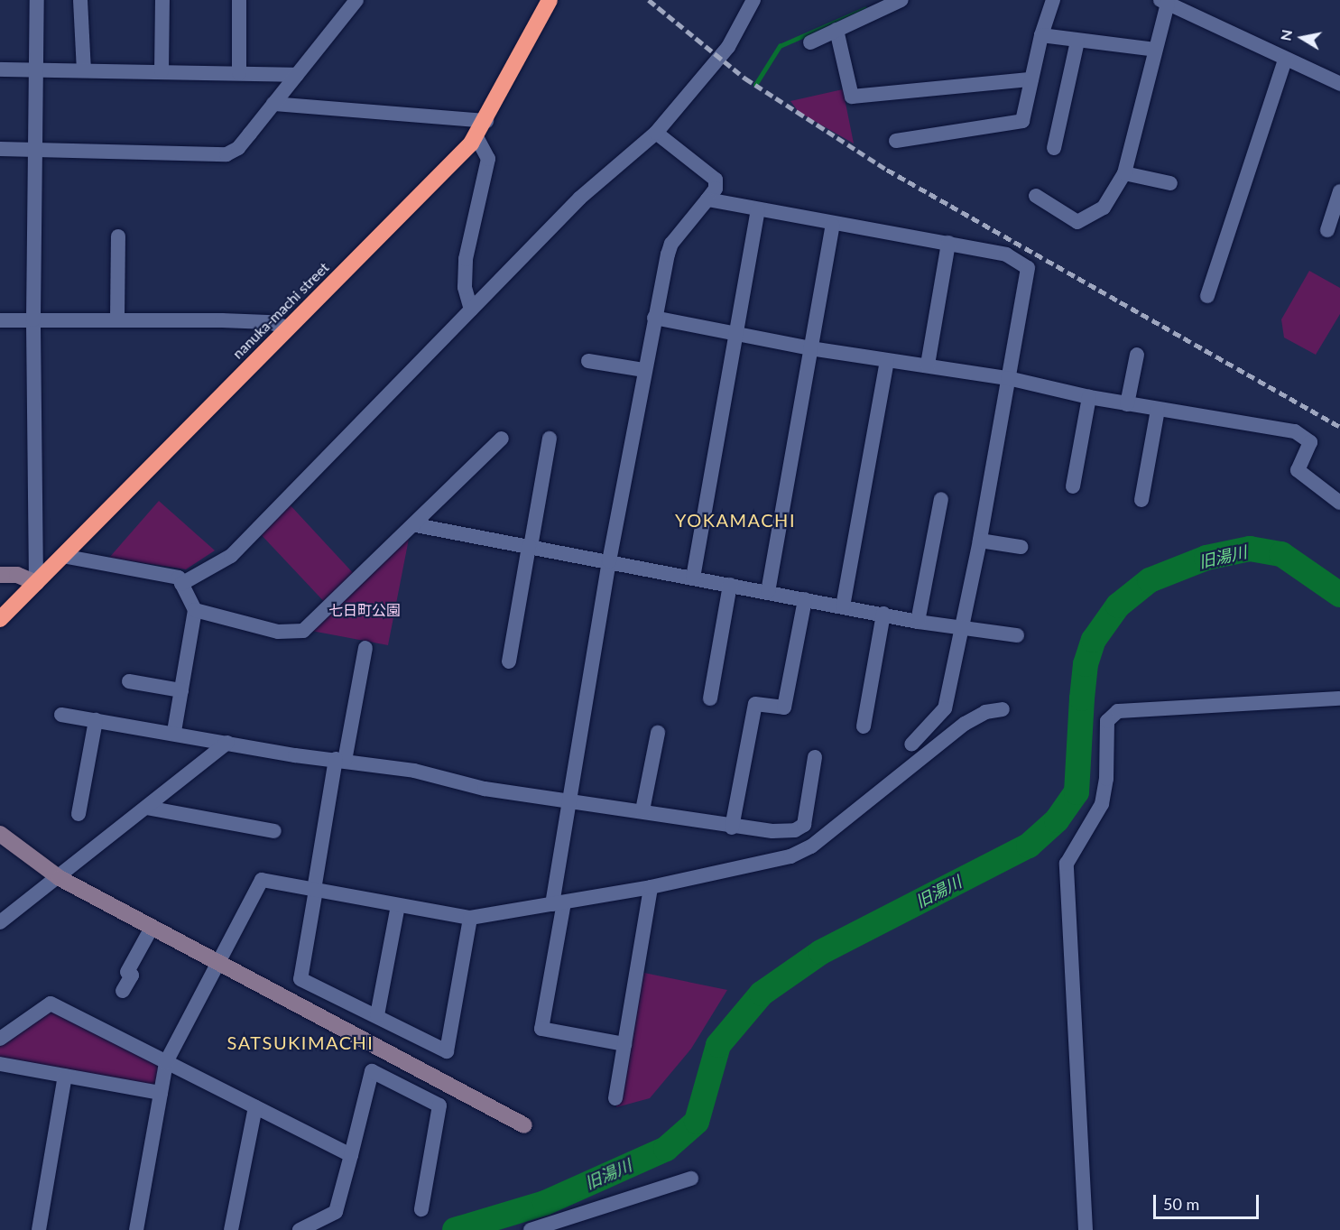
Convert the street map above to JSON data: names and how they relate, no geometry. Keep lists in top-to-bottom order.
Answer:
{
  "streets": {
    "highway": ["nanuka-machi street"]
  },
  "districts": ["YOKAMACHI", "SATSUKIMACHI"],
  "water": ["旧湯川"],
  "parks": ["七日町公園"],
  "scale_bar": "50 m",
  "north": "left"
}
